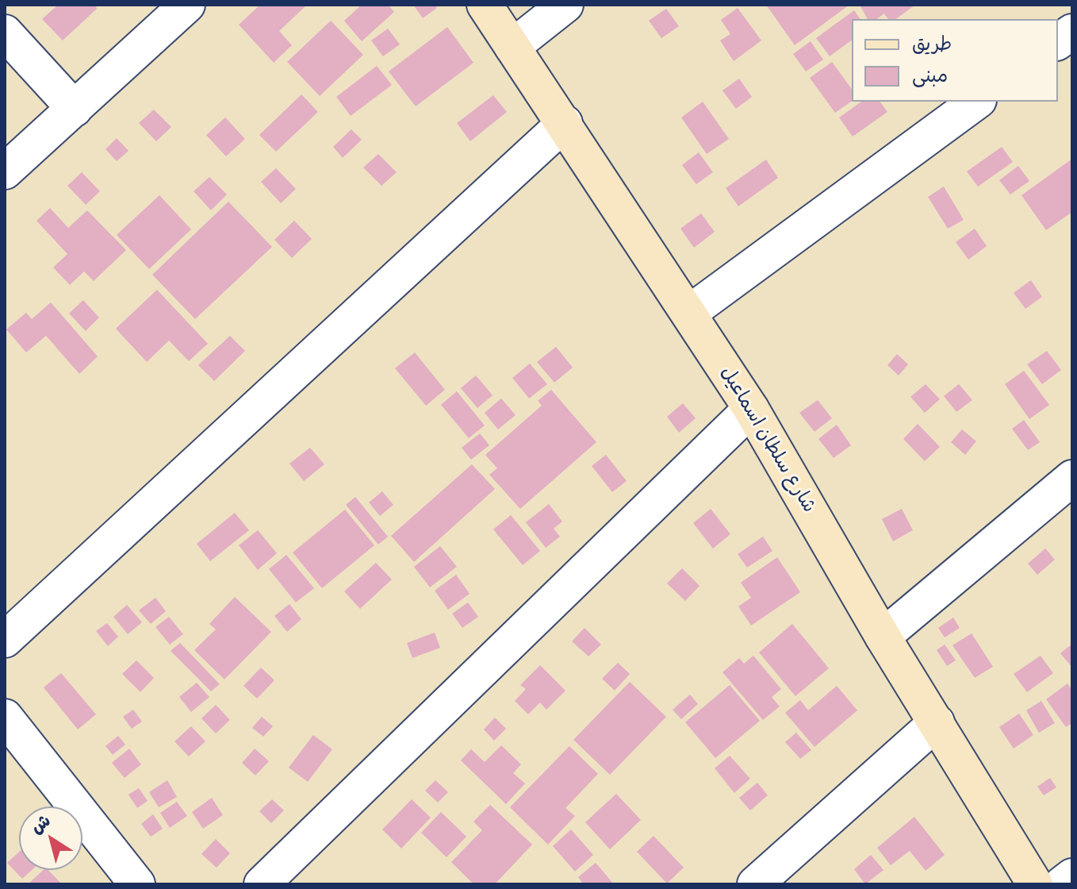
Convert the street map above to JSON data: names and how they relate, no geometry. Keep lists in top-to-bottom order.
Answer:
{
  "streets": {
    "street": ["شارع سلطان اسماعيل"]
  },
  "legend": ["طريق", "مبنى"],
  "north": "top left"
}
